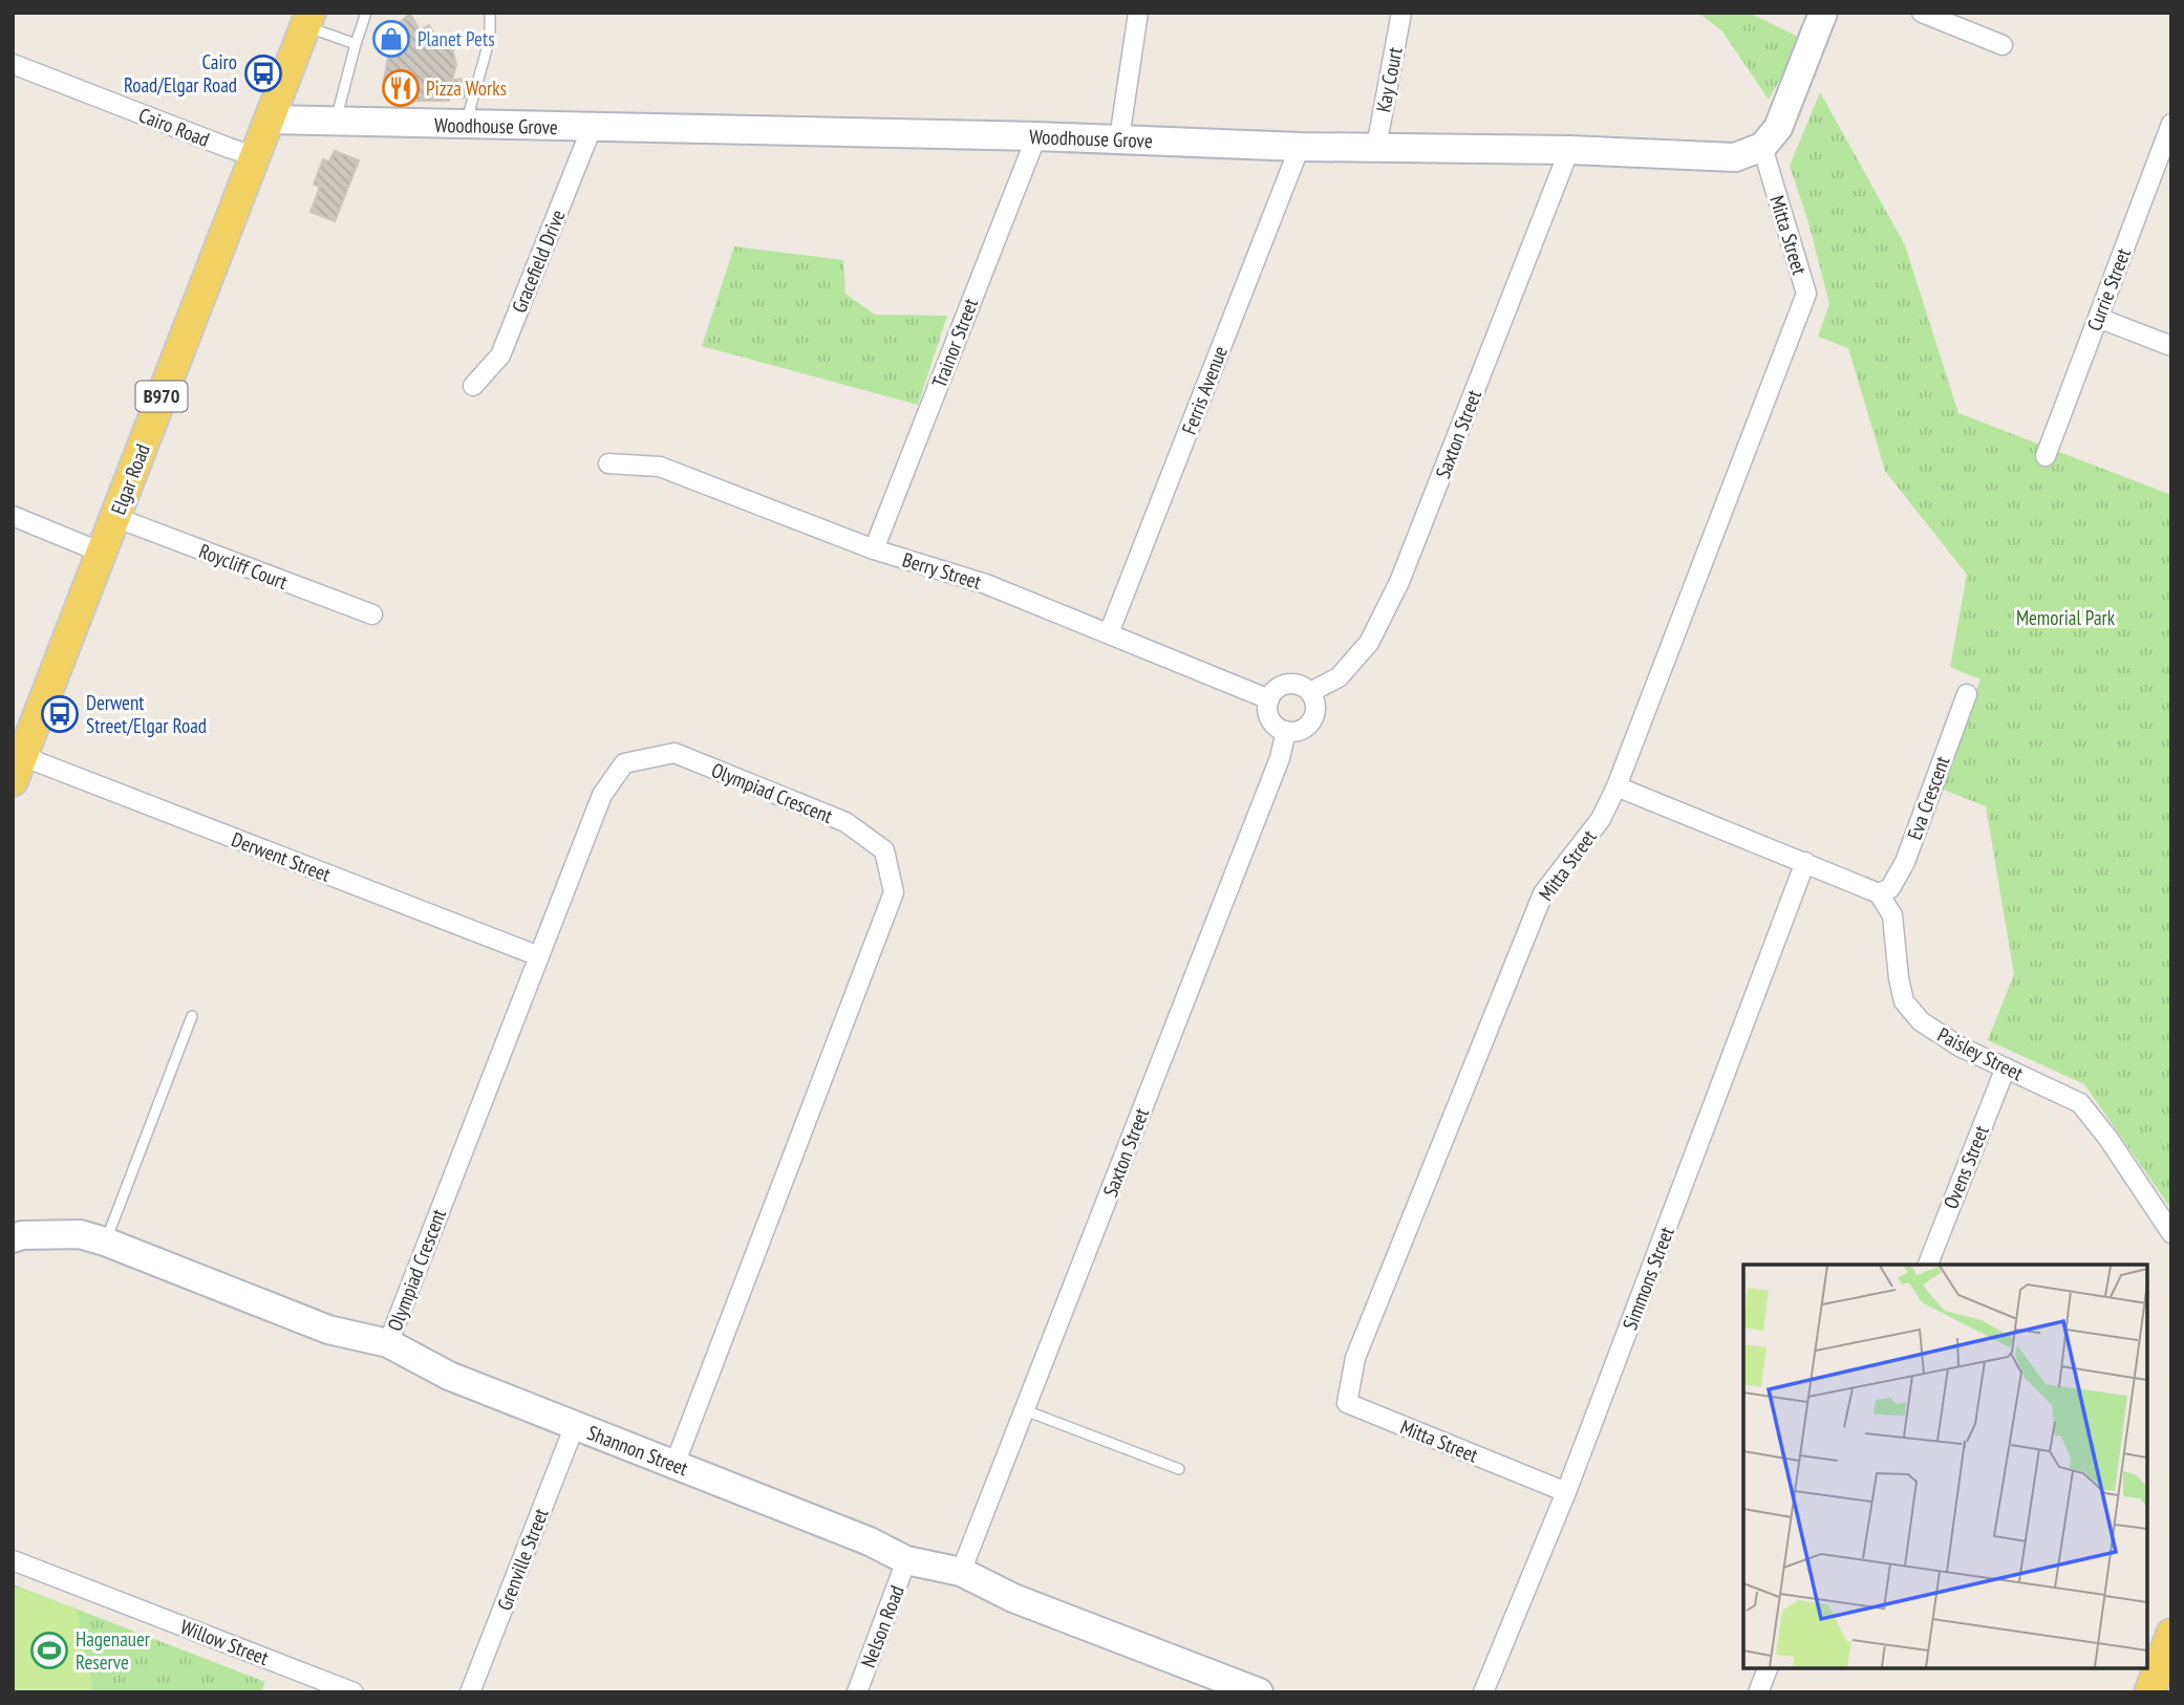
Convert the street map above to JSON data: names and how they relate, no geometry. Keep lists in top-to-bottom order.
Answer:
{
  "streets": {
    "main road": ["B970", "Elgar Road"],
    "street": [
      "Kay Court",
      "Woodhouse Grove",
      "Cairo Road",
      "Mitta Street",
      "Gracefield Drive",
      "Currie Street",
      "Trainor Street",
      "Ferris Avenue",
      "Saxton Street",
      "Roycliff Court",
      "Berry Street",
      "Olympiad Crescent",
      "Eva Crescent",
      "Derwent Street",
      "Paisley Street",
      "Ovens Street",
      "Simmons Street",
      "Shannon Street",
      "Grenville Street",
      "Nelson Road",
      "Willow Street"
    ]
  },
  "crossings": [
    ["Kay Court", "Woodhouse Grove"],
    ["Woodhouse Grove", "Mitta Street"],
    ["Woodhouse Grove", "Gracefield Drive"],
    ["Woodhouse Grove", "Trainor Street"],
    ["Woodhouse Grove", "Ferris Avenue"],
    ["Woodhouse Grove", "Saxton Street"],
    ["Woodhouse Grove", "Elgar Road"],
    ["Cairo Road", "Elgar Road"],
    ["Mitta Street", "Simmons Street"],
    ["Trainor Street", "Berry Street"],
    ["Ferris Avenue", "Berry Street"],
    ["Saxton Street", "Berry Street"],
    ["Saxton Street", "Shannon Street"],
    ["Elgar Road", "Roycliff Court"],
    ["Elgar Road", "Derwent Street"],
    ["Olympiad Crescent", "Derwent Street"],
    ["Olympiad Crescent", "Shannon Street"],
    ["Eva Crescent", "Paisley Street"],
    ["Paisley Street", "Ovens Street"],
    ["Shannon Street", "Grenville Street"],
    ["Shannon Street", "Nelson Road"]
  ],
  "parks": ["Memorial Park"],
  "places": {
    "shop": ["Planet Pets"],
    "bus stop": ["Cairo Road/Elgar Road", "Derwent Street/Elgar Road"],
    "restaurant": ["Pizza Works"],
    "sports": ["Hagenauer Reserve"]
  }
}
